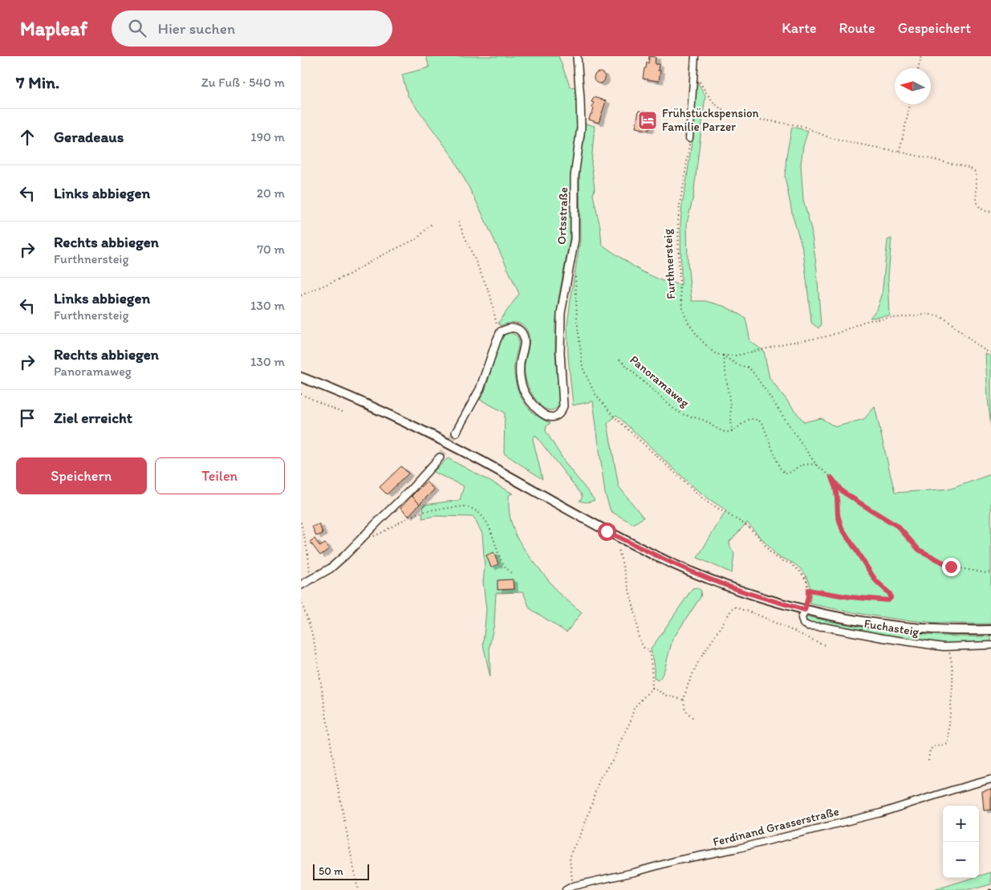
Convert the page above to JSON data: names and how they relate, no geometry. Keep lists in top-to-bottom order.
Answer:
{
  "streets": {
    "street": ["Ortsstraße", "Fuchasteig", "Ferdinand Grasserstraße"],
    "path": ["Furthnersteig", "Panoramaweg"]
  },
  "places": {
    "hotel": ["Frühstückspension Familie Parzer"]
  },
  "scale_bar": "50 m",
  "north": "left",
  "page": {
    "header": "Mapleaf",
    "search": "Hier suchen",
    "nav": ["Karte", "Route", "Gespeichert"],
    "heading": ["7 Min.", "Zu Fuß · 540 m"],
    "list": [
      ["Geradeaus", "190 m"],
      ["Links abbiegen", "20 m"],
      ["Rechts abbiegen", "Furthnersteig", "70 m"],
      ["Links abbiegen", "Furthnersteig", "130 m"],
      ["Rechts abbiegen", "Panoramaweg", "130 m"],
      "Ziel erreicht"
    ],
    "buttons": ["Speichern", "Teilen"],
    "map_buttons": ["+", "−"],
    "scale": "50 m"
  }
}
